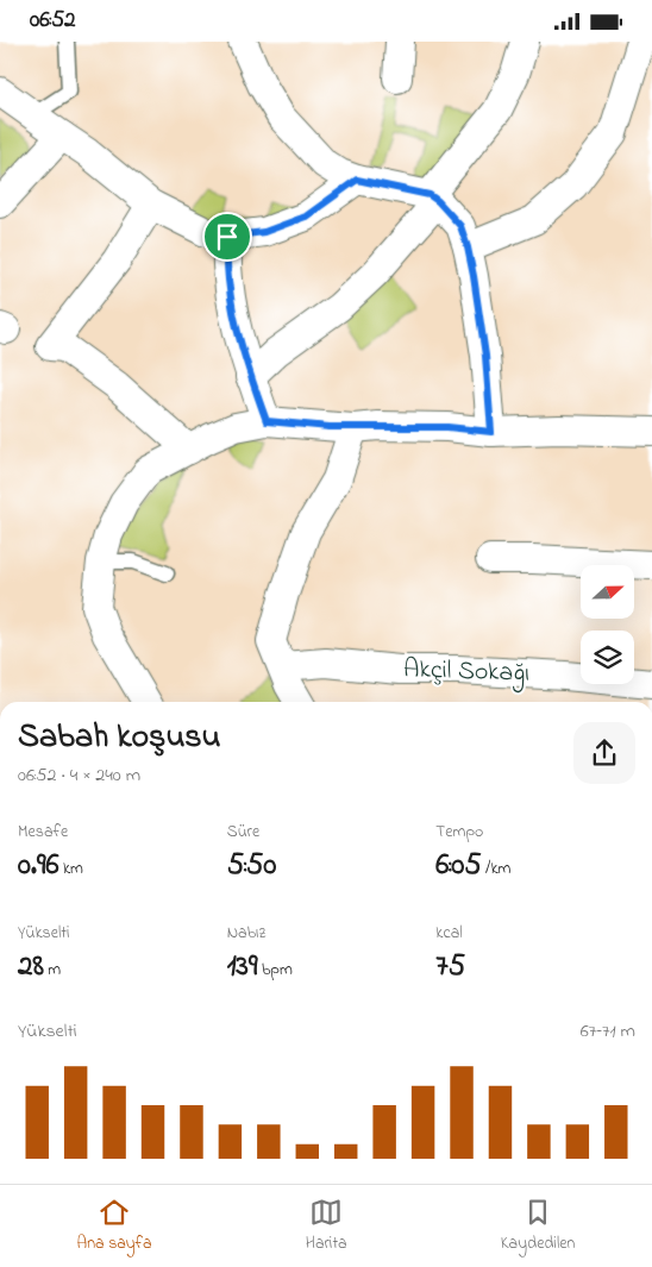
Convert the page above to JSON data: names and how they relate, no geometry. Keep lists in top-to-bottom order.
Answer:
{
  "streets": {
    "street": ["Akçil Sokağı"]
  },
  "north": "right",
  "page": {
    "status": "06:52",
    "heading": ["Sabah koşusu", "06:52 · 4 × 240 m"],
    "stats": [
      ["Mesafe", "0.96 km"],
      ["Süre", "5:50"],
      ["Tempo", "6:05 /km"],
      ["Yükselti", "28 m"],
      ["Nabız", "139 bpm"],
      ["kcal", "75"]
    ],
    "chart": ["Yükselti", "67–71 m"],
    "tabs": ["Ana sayfa", "Harita", "Kaydedilen"]
  }
}
